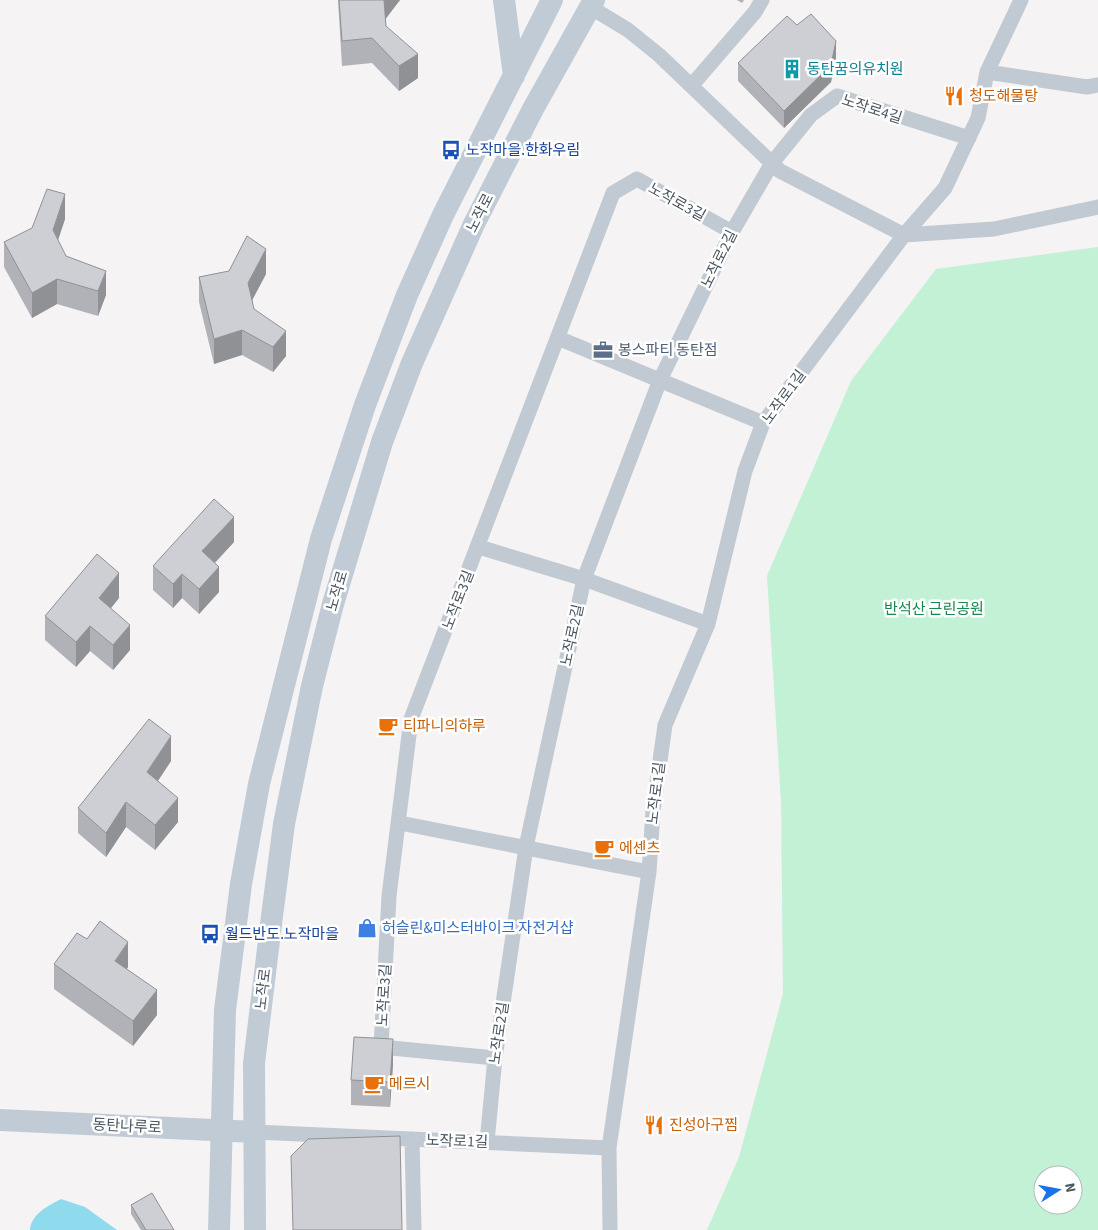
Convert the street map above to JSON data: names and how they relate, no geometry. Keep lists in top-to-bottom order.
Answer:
{
  "streets": {
    "street": [
      "노작로4길",
      "노작로3길",
      "노작로",
      "노작로2길",
      "노작로1길",
      "동탄나루로"
    ]
  },
  "crossings": [
    ["노작로4길", "노작로2길"],
    ["노작로3길", "노작로2길"],
    ["노작로", "노작로1길"],
    ["노작로", "동탄나루로"],
    ["노작로2길", "노작로1길"],
    ["노작로1길", "동탄나루로"]
  ],
  "parks": ["반석산 근린공원"],
  "places": {
    "building": ["동탄꿈의유치원"],
    "restaurant": ["청도해물탕", "진성아구찜"],
    "bus stop": ["노작마을.한화우림", "월드반도.노작마을"],
    "office": ["봉스파티 동탄점"],
    "cafe": ["티파니의하루", "에센츠", "메르시"],
    "shop": ["허슬린&미스터바이크 자전거샵"]
  },
  "north": "right"
}
